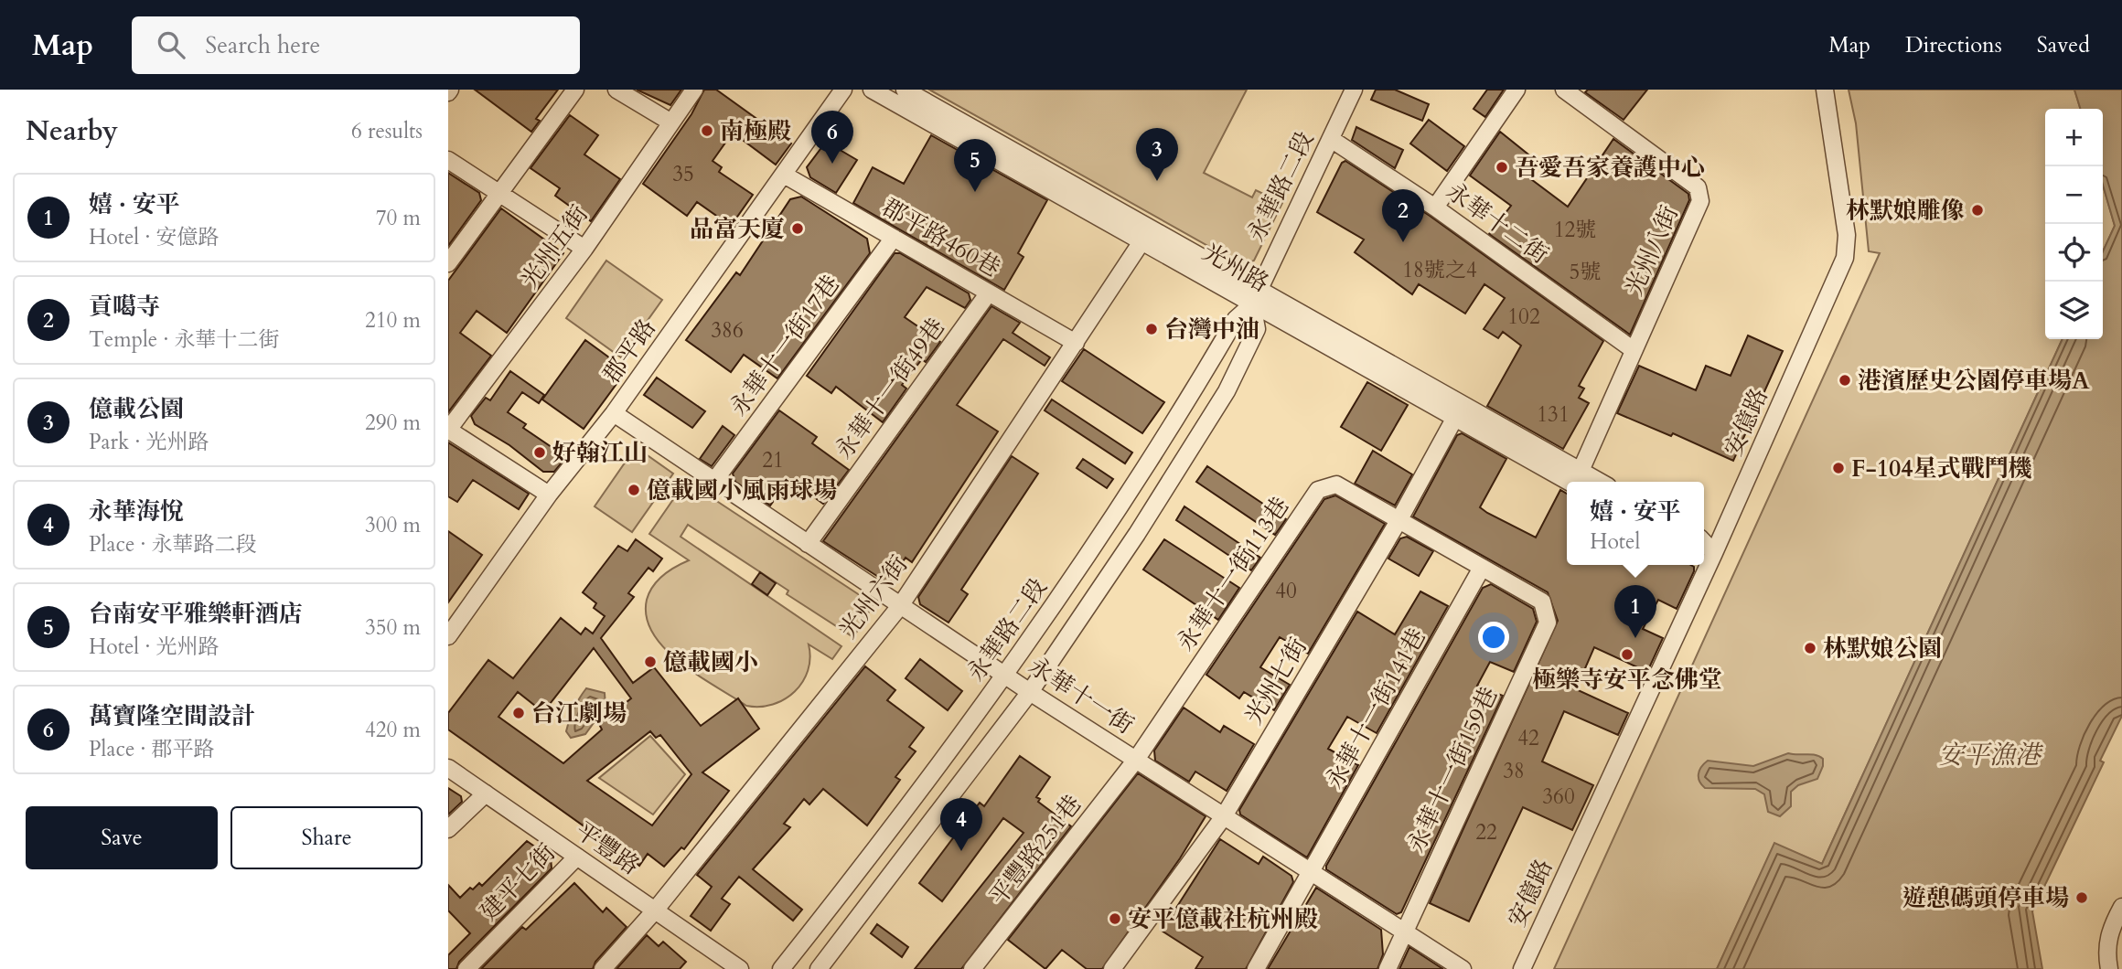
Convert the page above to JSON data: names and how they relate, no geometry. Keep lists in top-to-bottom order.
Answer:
{
  "streets": {
    "street": [
      "永華路二段",
      "永華十二街",
      "郡平路460巷",
      "光州五街",
      "光州八街",
      "光州路",
      "永華十一街17巷",
      "郡平路",
      "永華十一街49巷",
      "安億路",
      "永華十一街113巷",
      "光州六街",
      "光州七街",
      "永華十一街",
      "永華十一街141巷",
      "永華十一街159巷",
      "平豐路",
      "平豐路251巷",
      "建平七街"
    ]
  },
  "crossings": [
    ["永華路二段", "永華十二街"],
    ["永華路二段", "光州路"],
    ["永華路二段", "永華十一街"],
    ["永華十二街", "光州八街"],
    ["郡平路460巷", "永華十一街17巷"],
    ["郡平路460巷", "郡平路"],
    ["郡平路460巷", "永華十一街49巷"],
    ["郡平路460巷", "光州六街"],
    ["光州八街", "光州路"],
    ["光州路", "光州六街"],
    ["光州路", "光州七街"],
    ["永華十一街17巷", "永華十一街"],
    ["郡平路", "永華十一街"],
    ["永華十一街49巷", "永華十一街"],
    ["永華十一街113巷", "光州七街"],
    ["永華十一街113巷", "永華十一街"],
    ["永華十一街113巷", "永華十一街159巷"],
    ["永華十一街113巷", "平豐路251巷"],
    ["光州六街", "永華十一街"],
    ["光州六街", "平豐路"],
    ["光州七街", "永華十一街"],
    ["光州七街", "永華十一街159巷"],
    ["永華十一街", "永華十一街141巷"],
    ["永華十一街", "永華十一街159巷"],
    ["永華十一街", "平豐路251巷"],
    ["永華十一街141巷", "永華十一街159巷"],
    ["平豐路", "建平七街"]
  ],
  "water": ["安平漁港"],
  "places": [
    "南極殿",
    "吾愛吾家養護中心",
    "林默娘雕像",
    "品富天廈",
    "台灣中油",
    "港濱歷史公園停車場A",
    "好翰江山",
    "F-104星式戰鬥機",
    "億載國小風雨球場",
    "林默娘公園",
    "極樂寺安平念佛堂",
    "億載國小",
    "台江劇場",
    "遊憩碼頭停車場",
    "安平億載社杭州殿"
  ],
  "house_numbers": [
    "35",
    "12號",
    "18號之4",
    "5號",
    "102",
    "386",
    "131",
    "21",
    "40",
    "42",
    "38",
    "360",
    "22"
  ],
  "page": {
    "header": "Map",
    "search": "Search here",
    "nav": ["Map", "Directions", "Saved"],
    "heading": ["Nearby", "6 results"],
    "map_buttons": ["+", "−"],
    "pins": [
      "6",
      "3",
      "5",
      "2",
      "1",
      "4"
    ],
    "list": [
      {
        "mark": "1",
        "name": "嬉 · 安平",
        "note": "Hotel · 安億路",
        "value": "70 m"
      },
      {
        "mark": "2",
        "name": "貢噶寺",
        "note": "Temple · 永華十二街",
        "value": "210 m"
      },
      {
        "mark": "3",
        "name": "億載公園",
        "note": "Park · 光州路",
        "value": "290 m"
      },
      {
        "mark": "4",
        "name": "永華海悅",
        "note": "Place · 永華路二段",
        "value": "300 m"
      },
      {
        "mark": "5",
        "name": "台南安平雅樂軒酒店",
        "note": "Hotel · 光州路",
        "value": "350 m"
      },
      {
        "mark": "6",
        "name": "萬寶隆空間設計",
        "note": "Place · 郡平路",
        "value": "420 m"
      }
    ],
    "popup": ["嬉 · 安平", "Hotel"],
    "buttons": ["Save", "Share"]
  }
}
